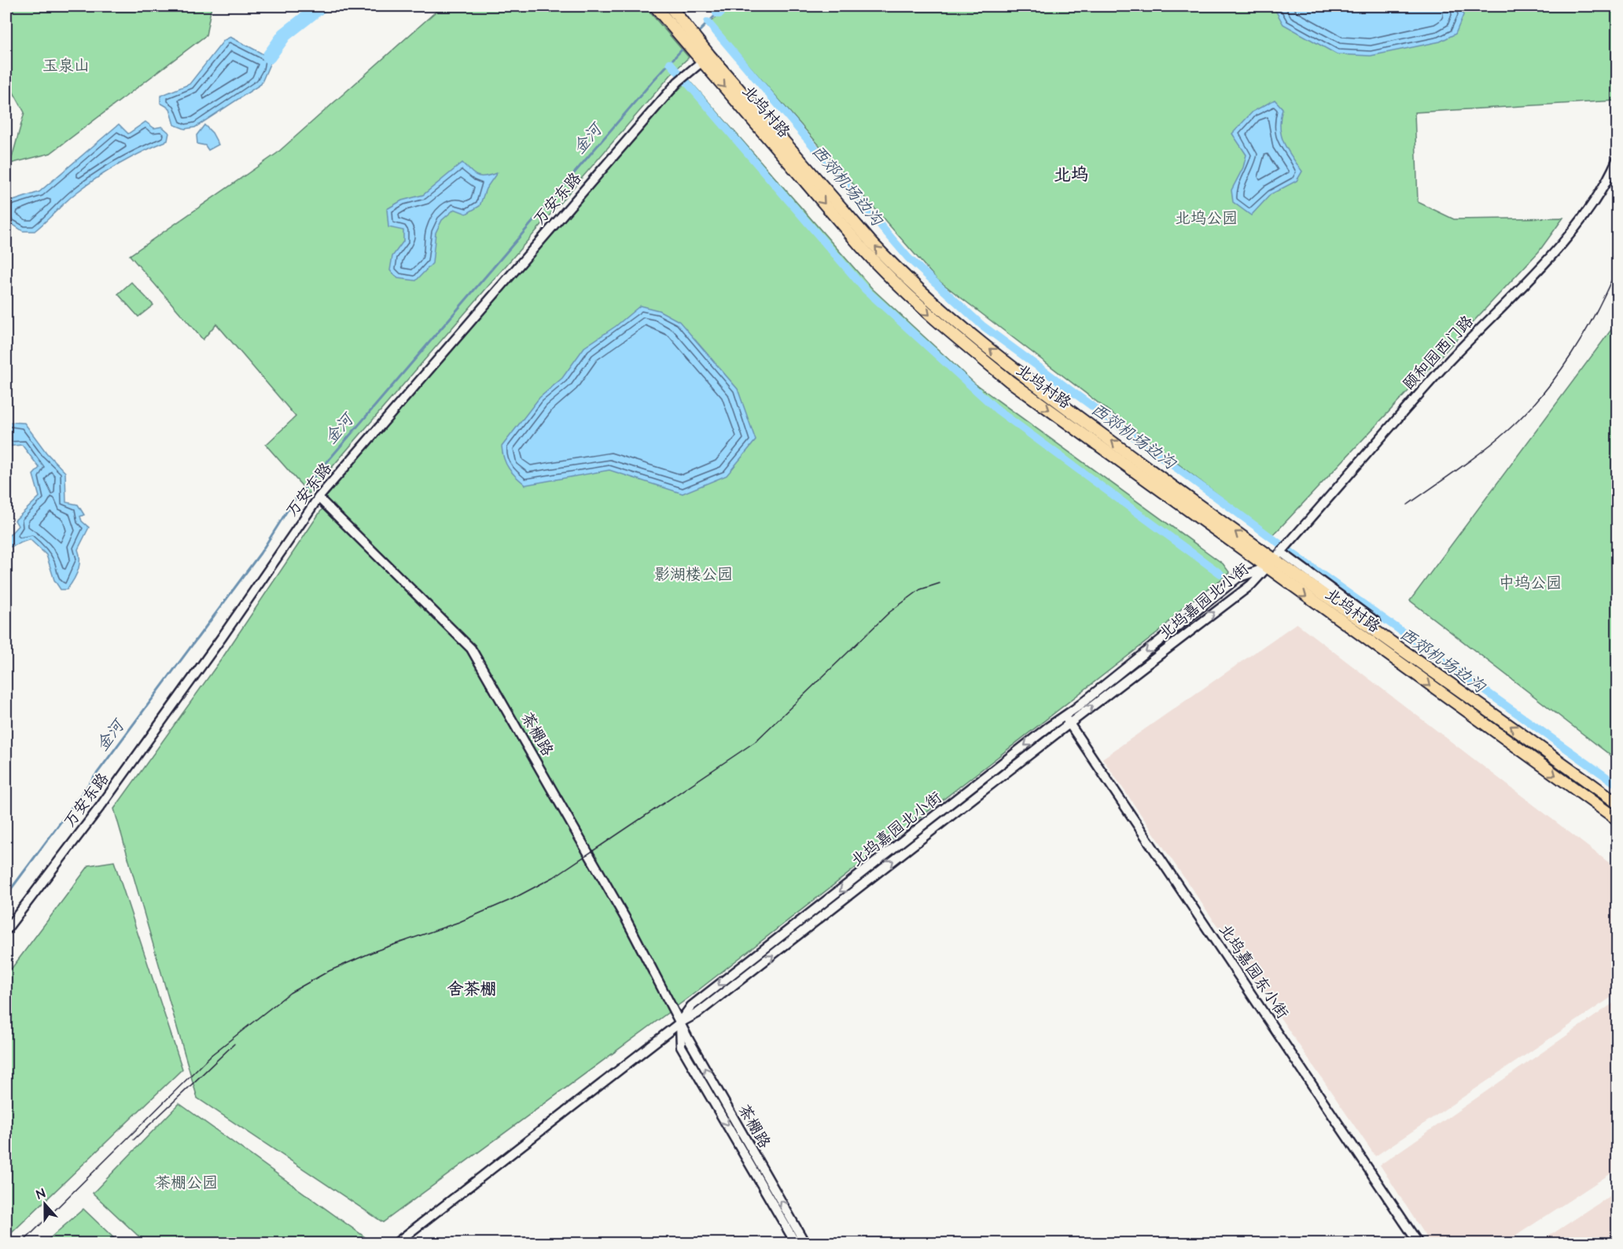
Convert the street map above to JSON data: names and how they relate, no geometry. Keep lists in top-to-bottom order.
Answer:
{
  "streets": {
    "main road": ["北坞村路"],
    "street": [
      "万安东路",
      "颐和园西门路",
      "北坞嘉园北小街",
      "茶棚路",
      "北坞嘉园东小街"
    ]
  },
  "crossings": [
    ["北坞村路", "万安东路"],
    ["北坞村路", "颐和园西门路"],
    ["北坞村路", "北坞嘉园北小街"],
    ["万安东路", "茶棚路"],
    ["颐和园西门路", "北坞嘉园北小街"],
    ["北坞嘉园北小街", "茶棚路"],
    ["北坞嘉园北小街", "北坞嘉园东小街"]
  ],
  "districts": ["北坞", "舍茶棚"],
  "water": ["金河", "西郊机场边沟"],
  "parks": [
    "玉泉山",
    "北坞公园",
    "影湖楼公园",
    "中坞公园",
    "茶棚公园"
  ],
  "north": "top"
}
